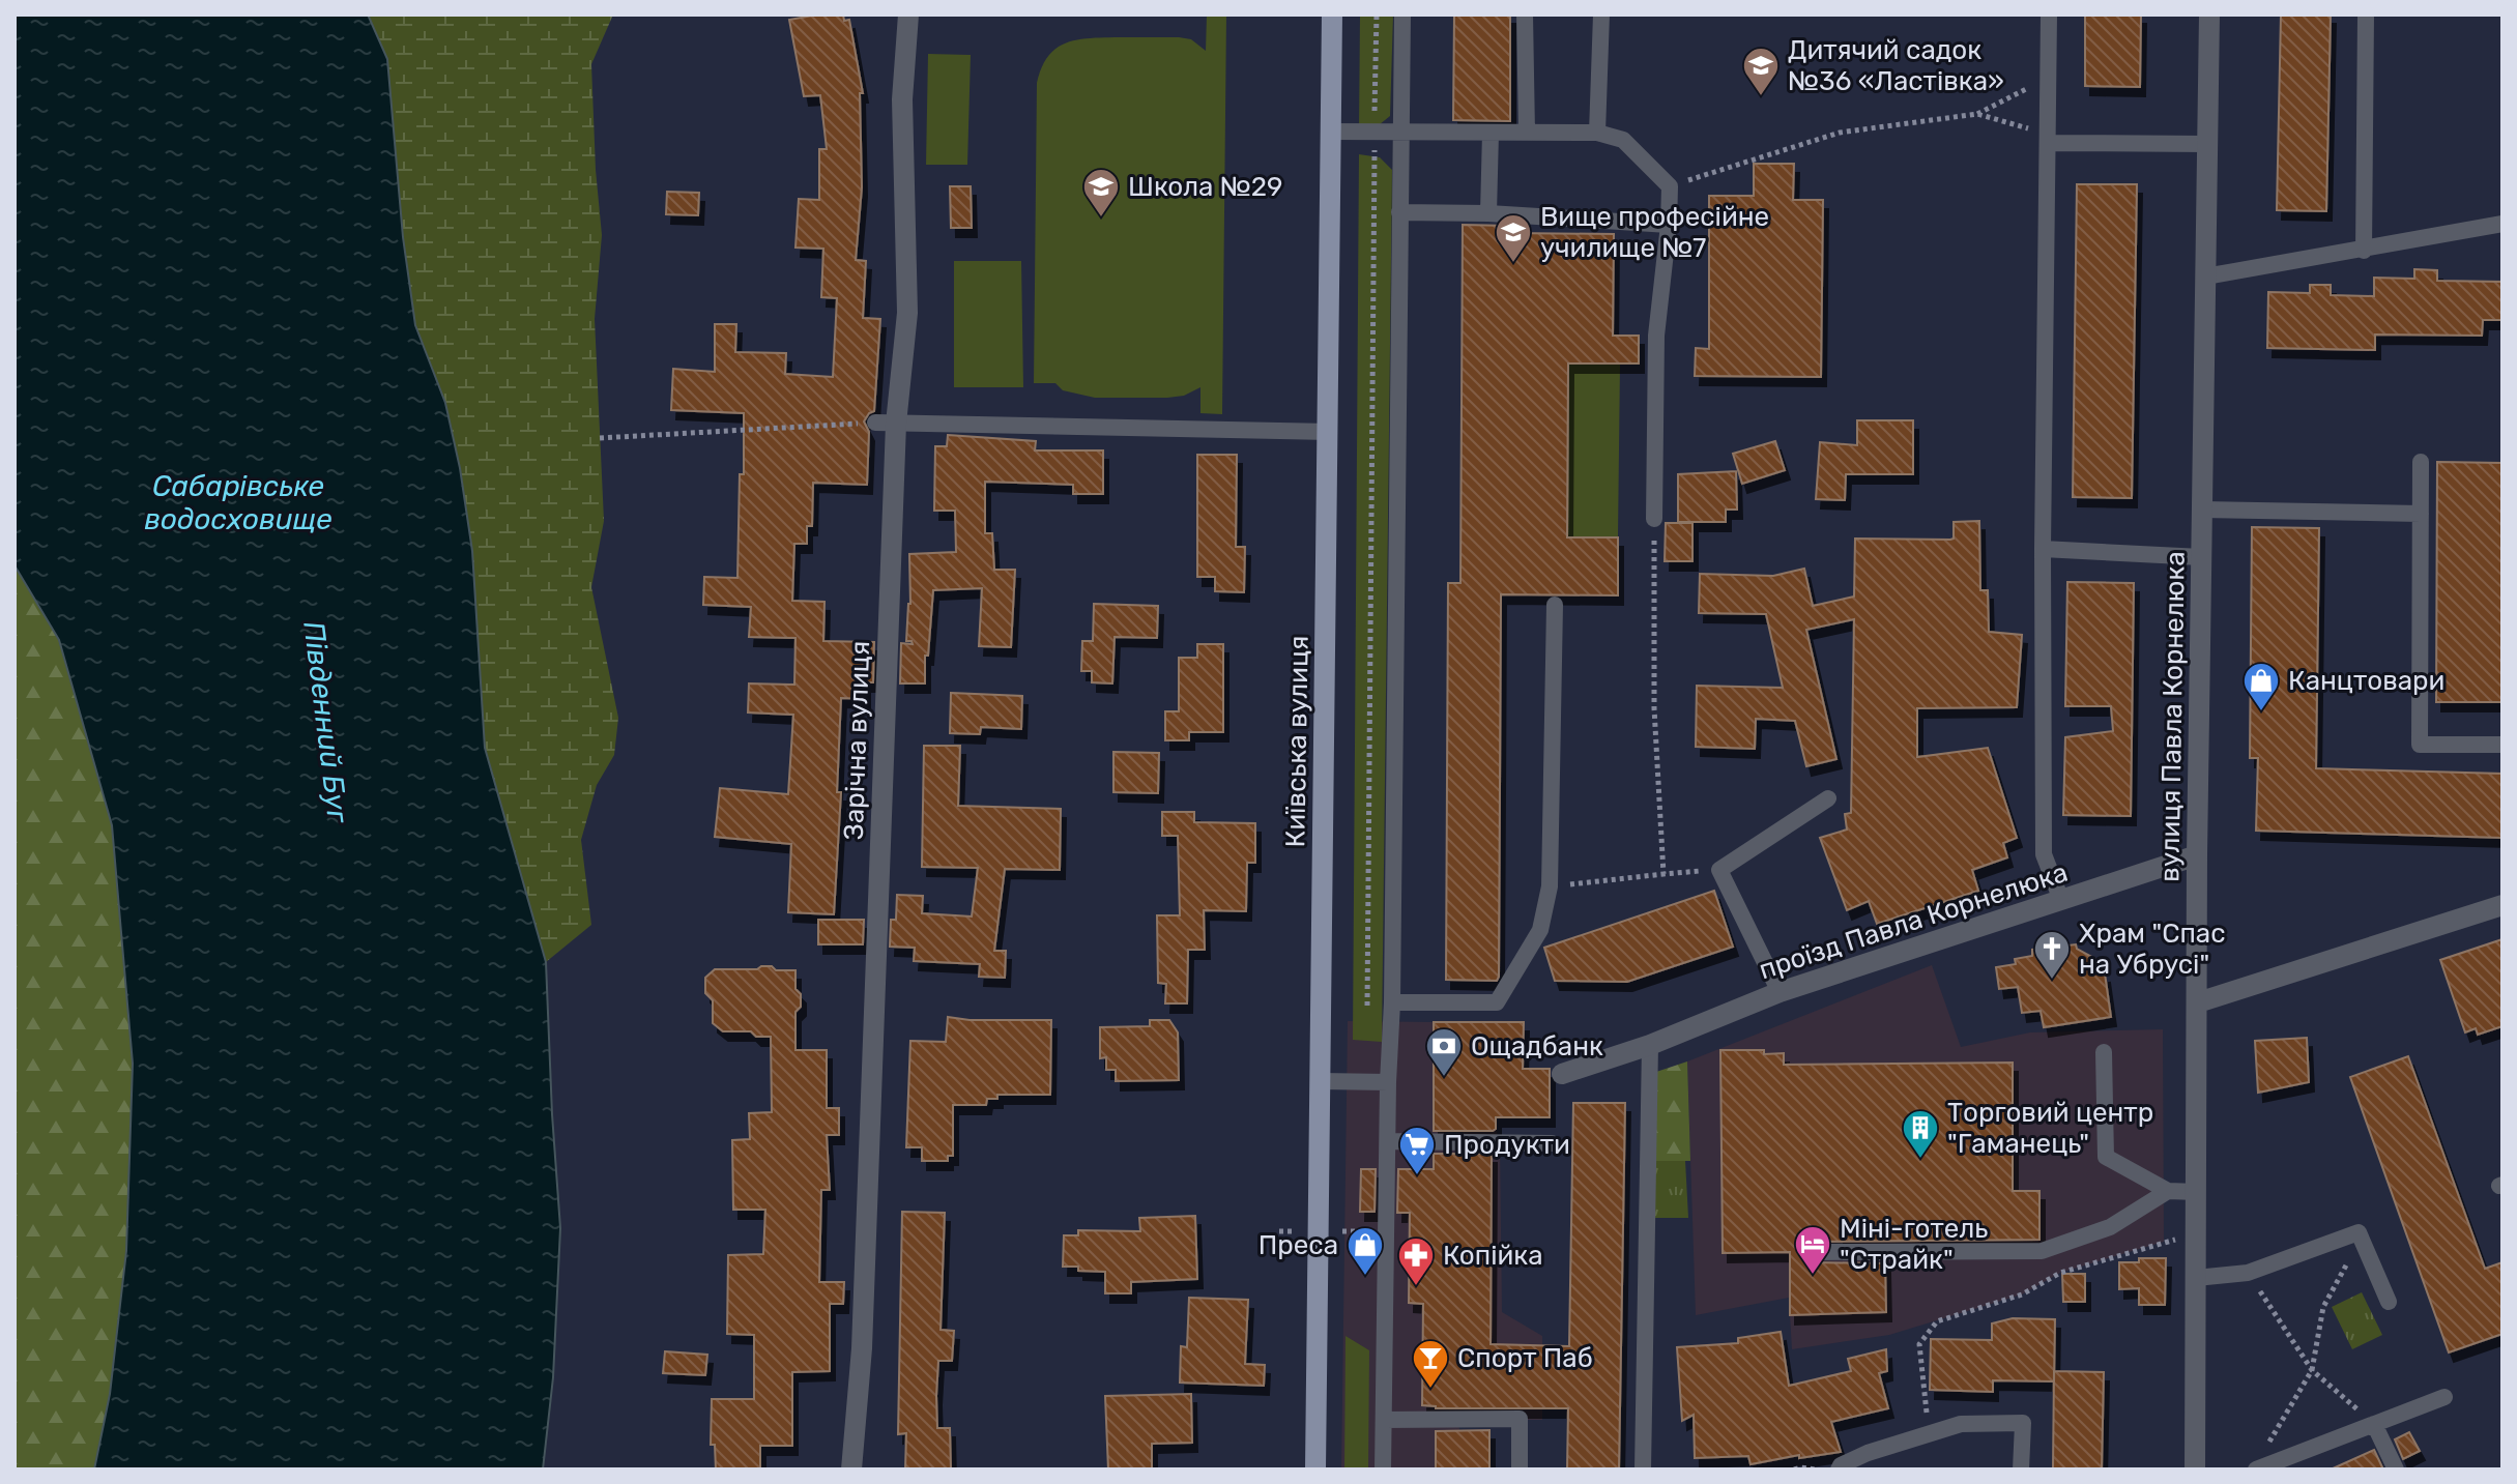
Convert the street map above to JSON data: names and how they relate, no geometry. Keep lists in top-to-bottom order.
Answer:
{
  "streets": {
    "main road": ["Київська вулиця"],
    "street": ["вулиця Павла Корнелюка", "Зарічна вулиця", "проїзд Павла Корнелюка"]
  },
  "crossings": [
    ["вулиця Павла Корнелюка", "проїзд Павла Корнелюка"]
  ],
  "water": ["Сабарівське водосховище", "Південний Буг"],
  "places": {
    "school or university": ["Дитячий садок №36 «Ластівка»", "Школа №29", "Вище професійне училище №7"],
    "shop": ["Канцтовари", "Преса"],
    "church": ["Храм \"Спас на Убрусі\""],
    "bank": ["Ощадбанк"],
    "building": ["Торговий центр \"Гаманець\""],
    "supermarket": ["Продукти"],
    "hotel": ["Міні-готель \"Страйк\""],
    "pharmacy": ["Копійка"],
    "bar": ["Спорт Паб"]
  }
}
